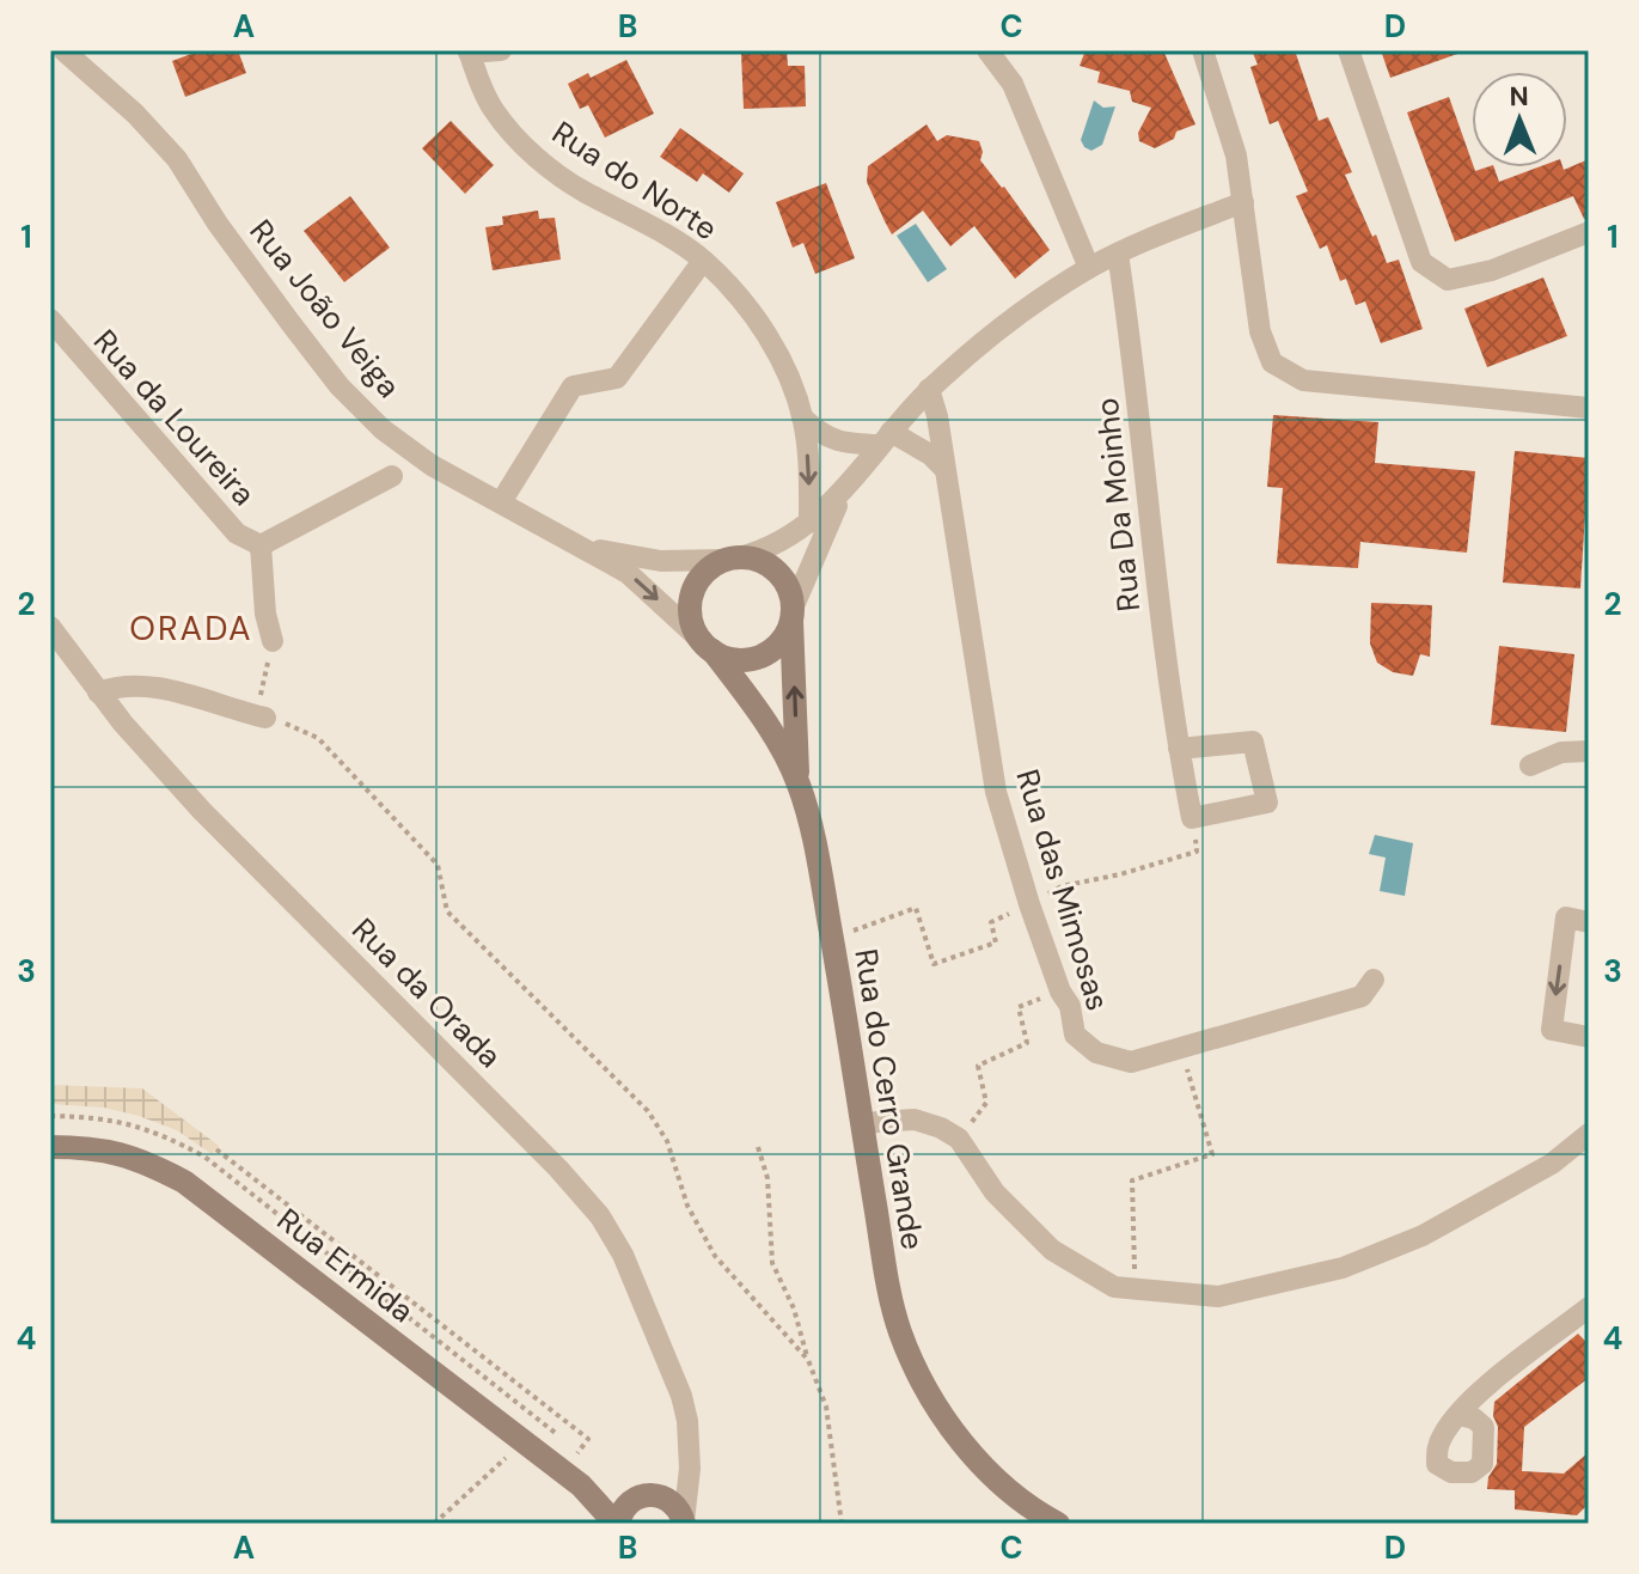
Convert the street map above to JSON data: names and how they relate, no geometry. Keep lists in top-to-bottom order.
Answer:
{
  "streets": {
    "street": [
      "Rua do Norte",
      "Rua João Veiga",
      "Rua da Loureira",
      "Rua Da Moinho",
      "Rua das Mimosas",
      "Rua da Orada",
      "Rua do Cerro Grande",
      "Rua Ermida"
    ]
  },
  "districts": ["ORADA"],
  "north": "top",
  "grid": {
    "columns": [
      "A",
      "B",
      "C",
      "D"
    ],
    "rows": [
      "1",
      "2",
      "3",
      "4"
    ]
  }
}
